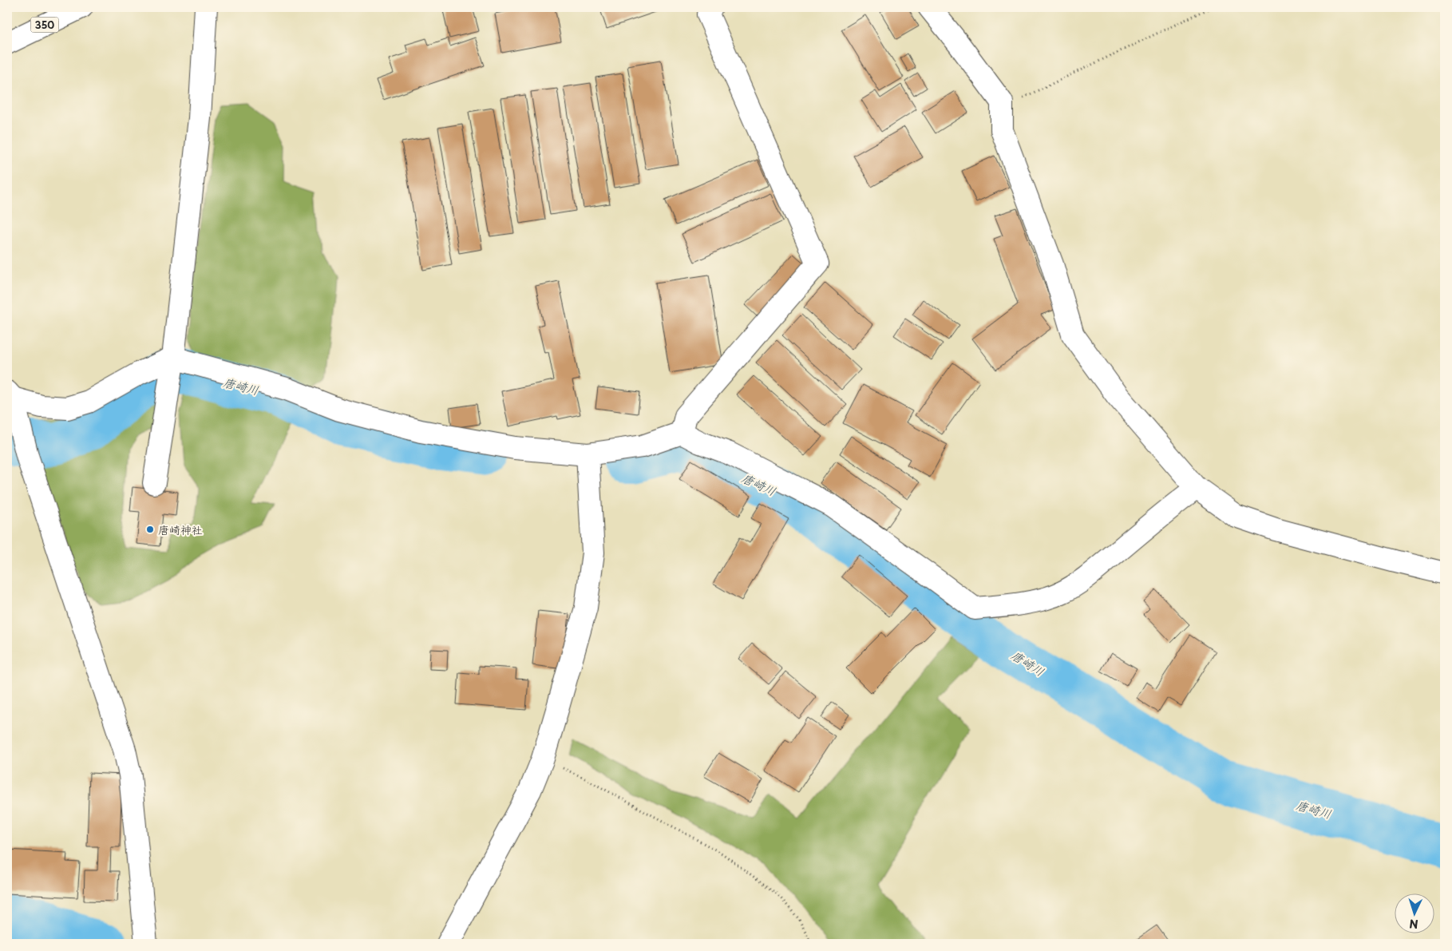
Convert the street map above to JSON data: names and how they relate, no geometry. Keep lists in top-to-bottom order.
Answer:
{
  "streets": {
    "main road": ["350"]
  },
  "water": ["唐崎川"],
  "places": ["唐崎神社"],
  "north": "bottom"
}
